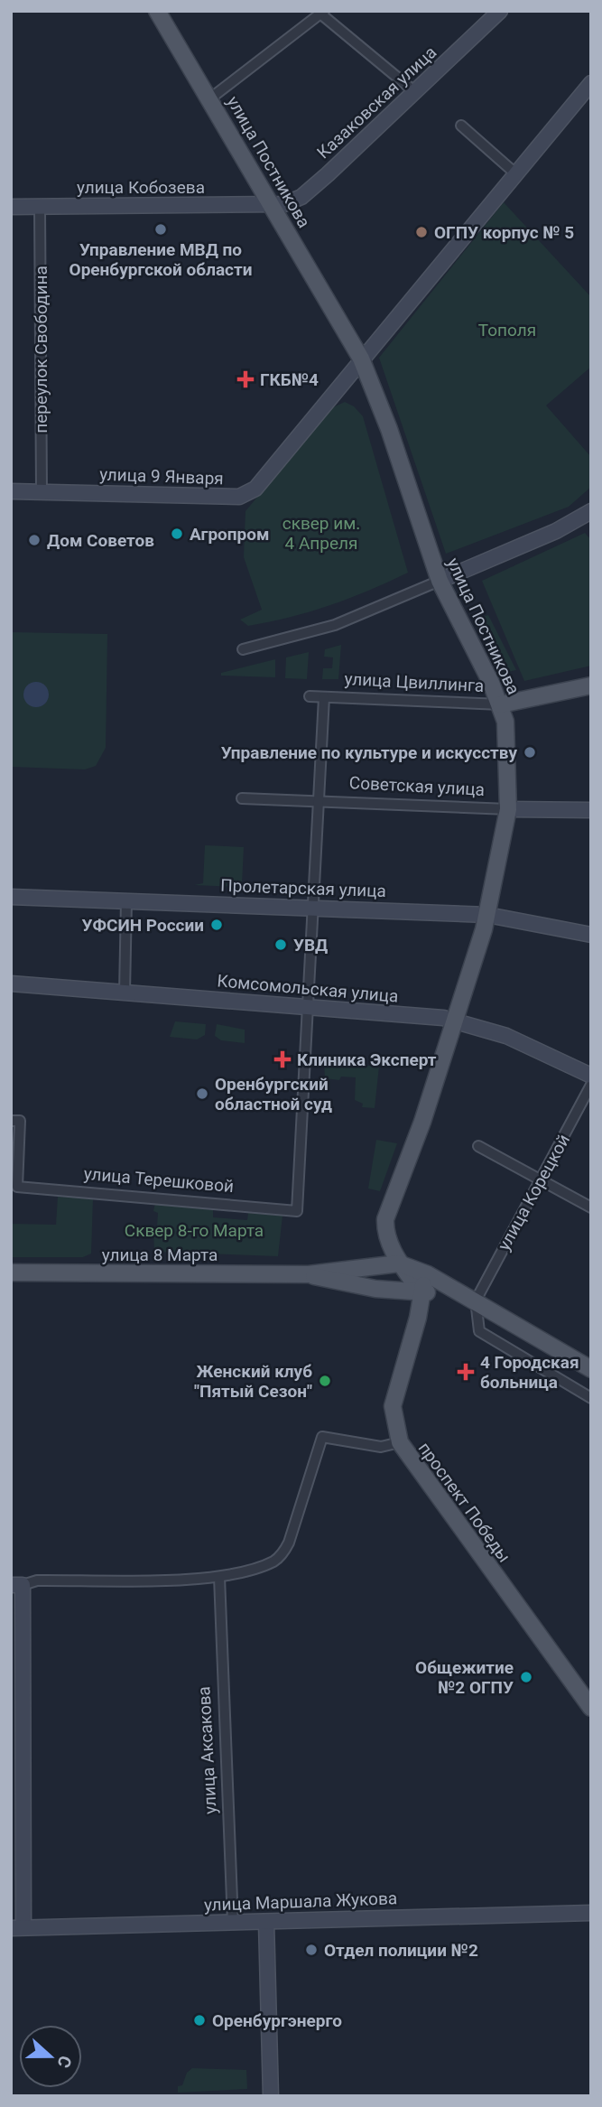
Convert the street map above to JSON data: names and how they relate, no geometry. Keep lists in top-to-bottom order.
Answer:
{
  "streets": {
    "main road": [
      "Казаковская улица",
      "улица Постникова",
      "улица Кобозева",
      "улица 9 Января",
      "улица Цвиллинга",
      "Советская улица",
      "Пролетарская улица",
      "Комсомольская улица",
      "улица 8 Марта",
      "проспект Победы",
      "улица Маршала Жукова"
    ],
    "street": [
      "переулок Свободина",
      "улица Терешковой",
      "улица Корецкой",
      "улица Аксакова"
    ]
  },
  "crossings": [
    ["Казаковская улица", "улица Постникова"],
    ["Казаковская улица", "улица Кобозева"],
    ["улица Постникова", "улица Кобозева"],
    ["улица Постникова", "улица 9 Января"],
    ["улица Постникова", "улица Цвиллинга"],
    ["улица Постникова", "Советская улица"],
    ["улица Постникова", "Пролетарская улица"],
    ["улица Постникова", "Комсомольская улица"],
    ["улица Постникова", "улица 8 Марта"],
    ["улица Кобозева", "переулок Свободина"],
    ["переулок Свободина", "улица 9 Января"],
    ["Комсомольская улица", "улица Терешковой"],
    ["улица 8 Марта", "проспект Победы"],
    ["улица Аксакова", "улица Маршала Жукова"]
  ],
  "parks": ["Тополя", "сквер им. 4 Апреля", "Сквер 8-го Марта"],
  "places": {
    "other": [
      "Управление МВД по Оренбургской области",
      "ОГПУ корпус № 5",
      "Агропром",
      "Дом Советов",
      "Управление по культуре и искусству",
      "УФСИН России",
      "УВД",
      "Оренбургский областной суд",
      "Женский клуб \"Пятый Сезон\"",
      "Общежитие №2 ОГПУ",
      "Отдел полиции №2",
      "Оренбургэнерго"
    ],
    "health": ["ГКБ№4", "Клиника Эксперт", "4 Городская больница"]
  },
  "north": "right"
}
